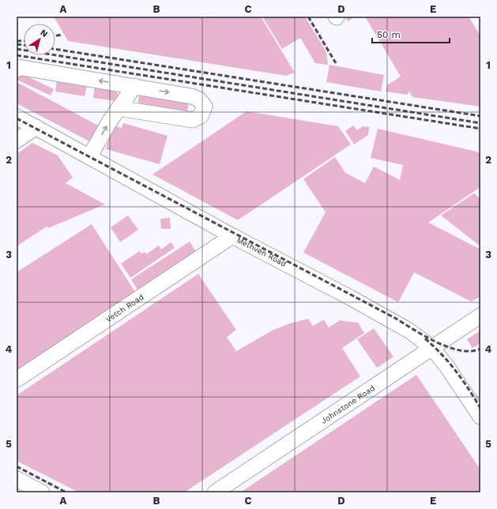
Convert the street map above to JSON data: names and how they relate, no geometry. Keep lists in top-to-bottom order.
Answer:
{
  "streets": {
    "street": ["Methven Road", "Vetch Road", "Johnstone Road"]
  },
  "crossings": [
    ["Methven Road", "Vetch Road"],
    ["Methven Road", "Johnstone Road"]
  ],
  "scale_bar": "50 m",
  "north": "top right",
  "grid": {
    "columns": [
      "A",
      "B",
      "C",
      "D",
      "E"
    ],
    "rows": [
      "1",
      "2",
      "3",
      "4",
      "5"
    ]
  }
}
